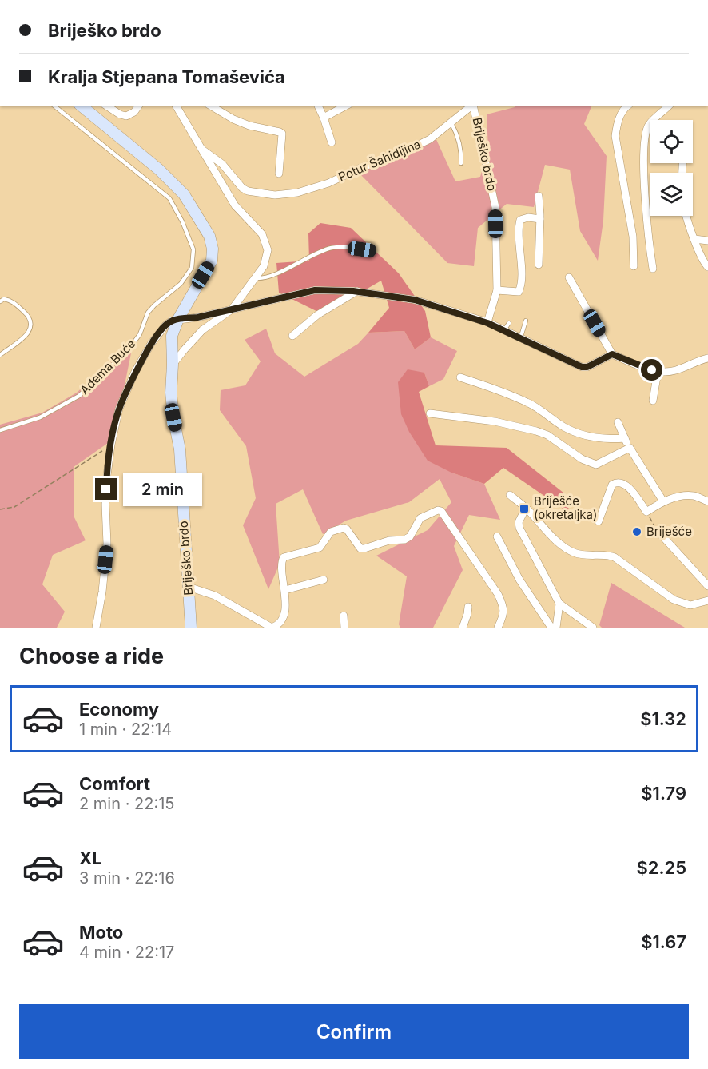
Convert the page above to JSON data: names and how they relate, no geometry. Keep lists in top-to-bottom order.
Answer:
{
  "streets": {
    "street": ["Briješko brdo", "Potur Šahidijina"],
    "lane": ["Adema Buće"]
  },
  "places": {
    "transit": ["Briješće (okretaljka)"],
    "other": ["Briješće"]
  },
  "page": {
    "banner": ["Briješko brdo", "Kralja Stjepana Tomaševića"],
    "bubble": "2 min",
    "heading": "Choose a ride",
    "list": [
      {
        "name": "Economy",
        "note": "1 min · 22:14",
        "value": "$1.32"
      },
      {
        "name": "Comfort",
        "note": "2 min · 22:15",
        "value": "$1.79"
      },
      {
        "name": "XL",
        "note": "3 min · 22:16",
        "value": "$2.25"
      },
      {
        "name": "Moto",
        "note": "4 min · 22:17",
        "value": "$1.67"
      }
    ],
    "buttons": "Confirm"
  }
}
